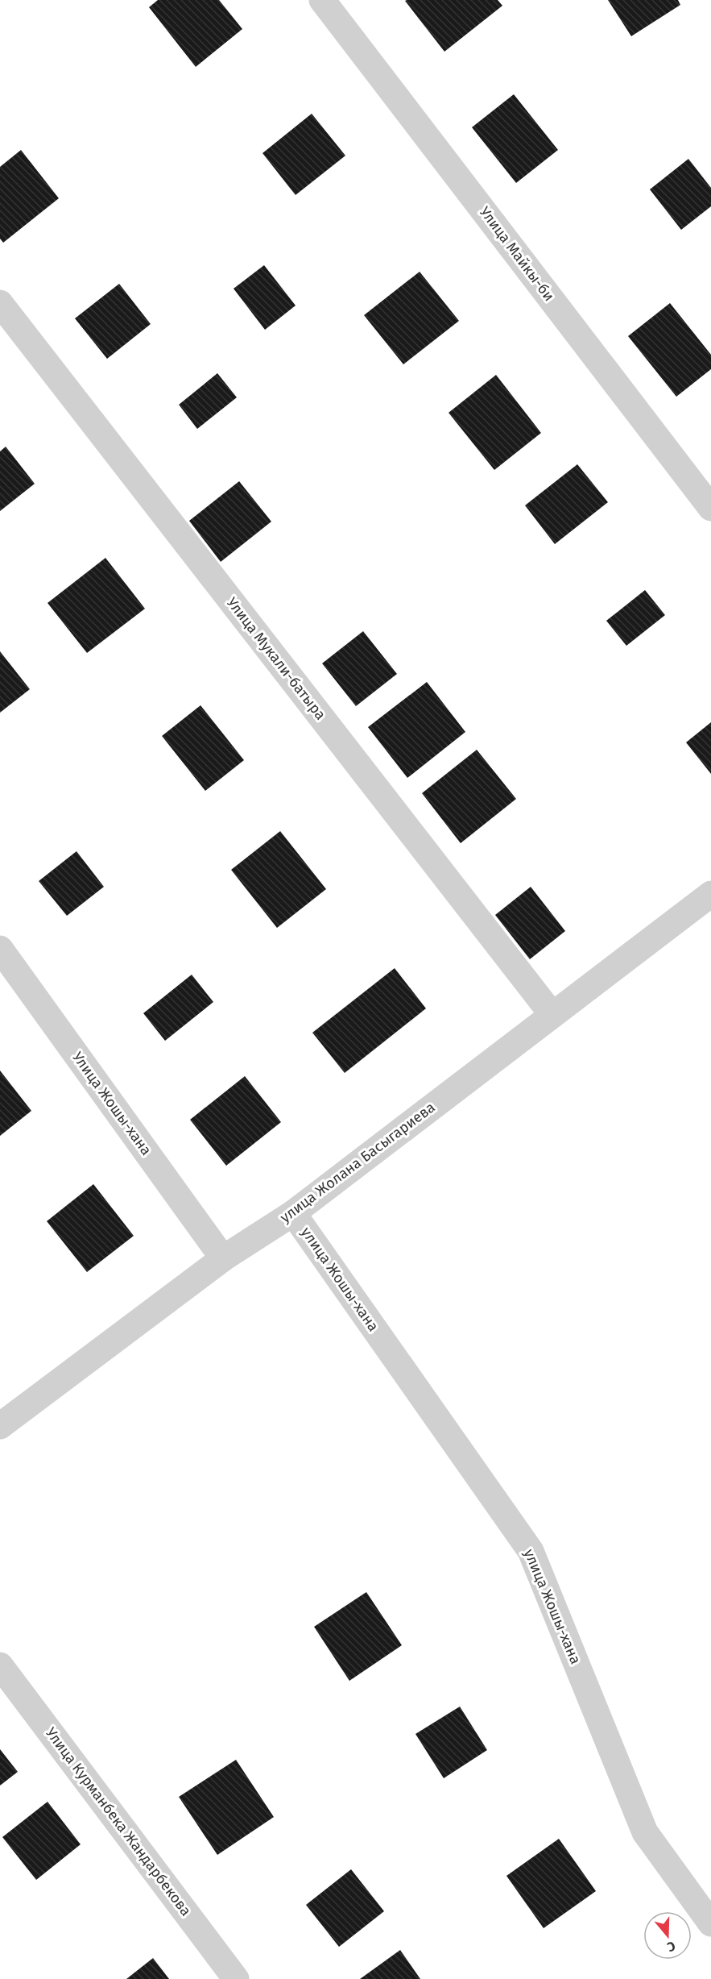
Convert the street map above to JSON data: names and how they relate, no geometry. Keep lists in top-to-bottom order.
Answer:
{
  "streets": {
    "street": [
      "Улица Майкы-би",
      "Улица Мукали-батыра",
      "Улица Жошы-хана",
      "улица Жолана Басыгариева",
      "улица Жошы-хана",
      "Улица Курманбека Жандарбекова"
    ]
  },
  "crossings": [
    ["Улица Мукали-батыра", "улица Жолана Басыгариева"],
    ["Улица Жошы-хана", "улица Жолана Басыгариева"],
    ["улица Жолана Басыгариева", "улица Жошы-хана"]
  ],
  "north": "bottom"
}
